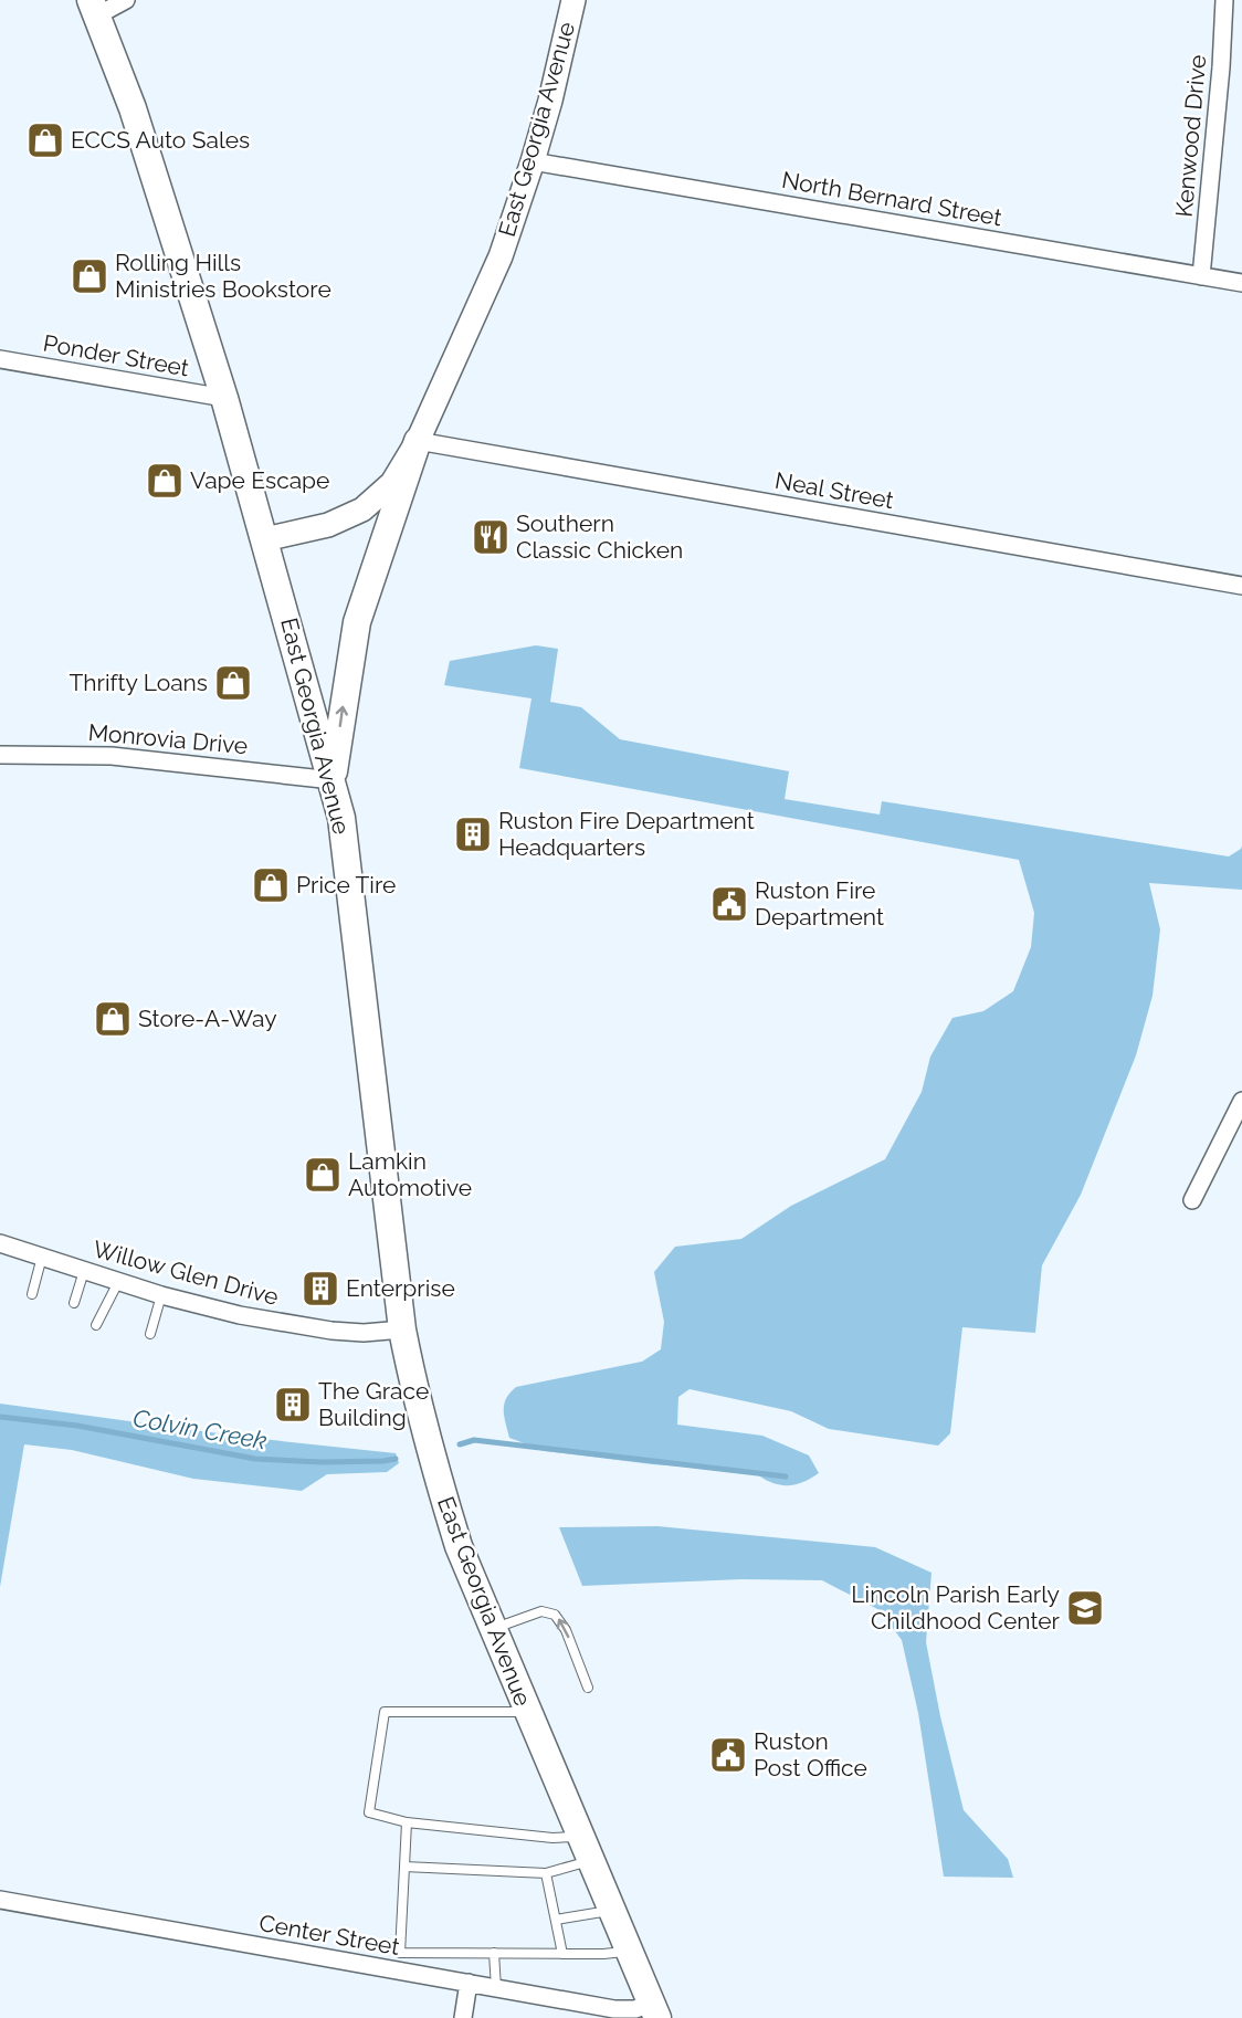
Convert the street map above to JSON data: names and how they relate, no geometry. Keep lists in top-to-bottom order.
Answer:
{
  "streets": {
    "main road": ["East Georgia Avenue"],
    "street": [
      "Kenwood Drive",
      "North Bernard Street",
      "Ponder Street",
      "Neal Street",
      "Monrovia Drive",
      "Willow Glen Drive",
      "Center Street"
    ]
  },
  "crossings": [
    ["East Georgia Avenue", "North Bernard Street"],
    ["East Georgia Avenue", "Ponder Street"],
    ["East Georgia Avenue", "Neal Street"],
    ["East Georgia Avenue", "Monrovia Drive"],
    ["East Georgia Avenue", "Willow Glen Drive"],
    ["East Georgia Avenue", "Center Street"],
    ["Kenwood Drive", "North Bernard Street"]
  ],
  "water": ["Colvin Creek"],
  "places": {
    "shop": [
      "ECCS Auto Sales",
      "Rolling Hills Ministries Bookstore",
      "Vape Escape",
      "Thrifty Loans",
      "Price Tire",
      "Store-A-Way",
      "Lamkin Automotive"
    ],
    "restaurant": ["Southern Classic Chicken"],
    "building": ["Ruston Fire Department Headquarters", "Enterprise", "The Grace Building"],
    "public building": ["Ruston Fire Department", "Ruston Post Office"],
    "school or university": ["Lincoln Parish Early Childhood Center"]
  }
}
